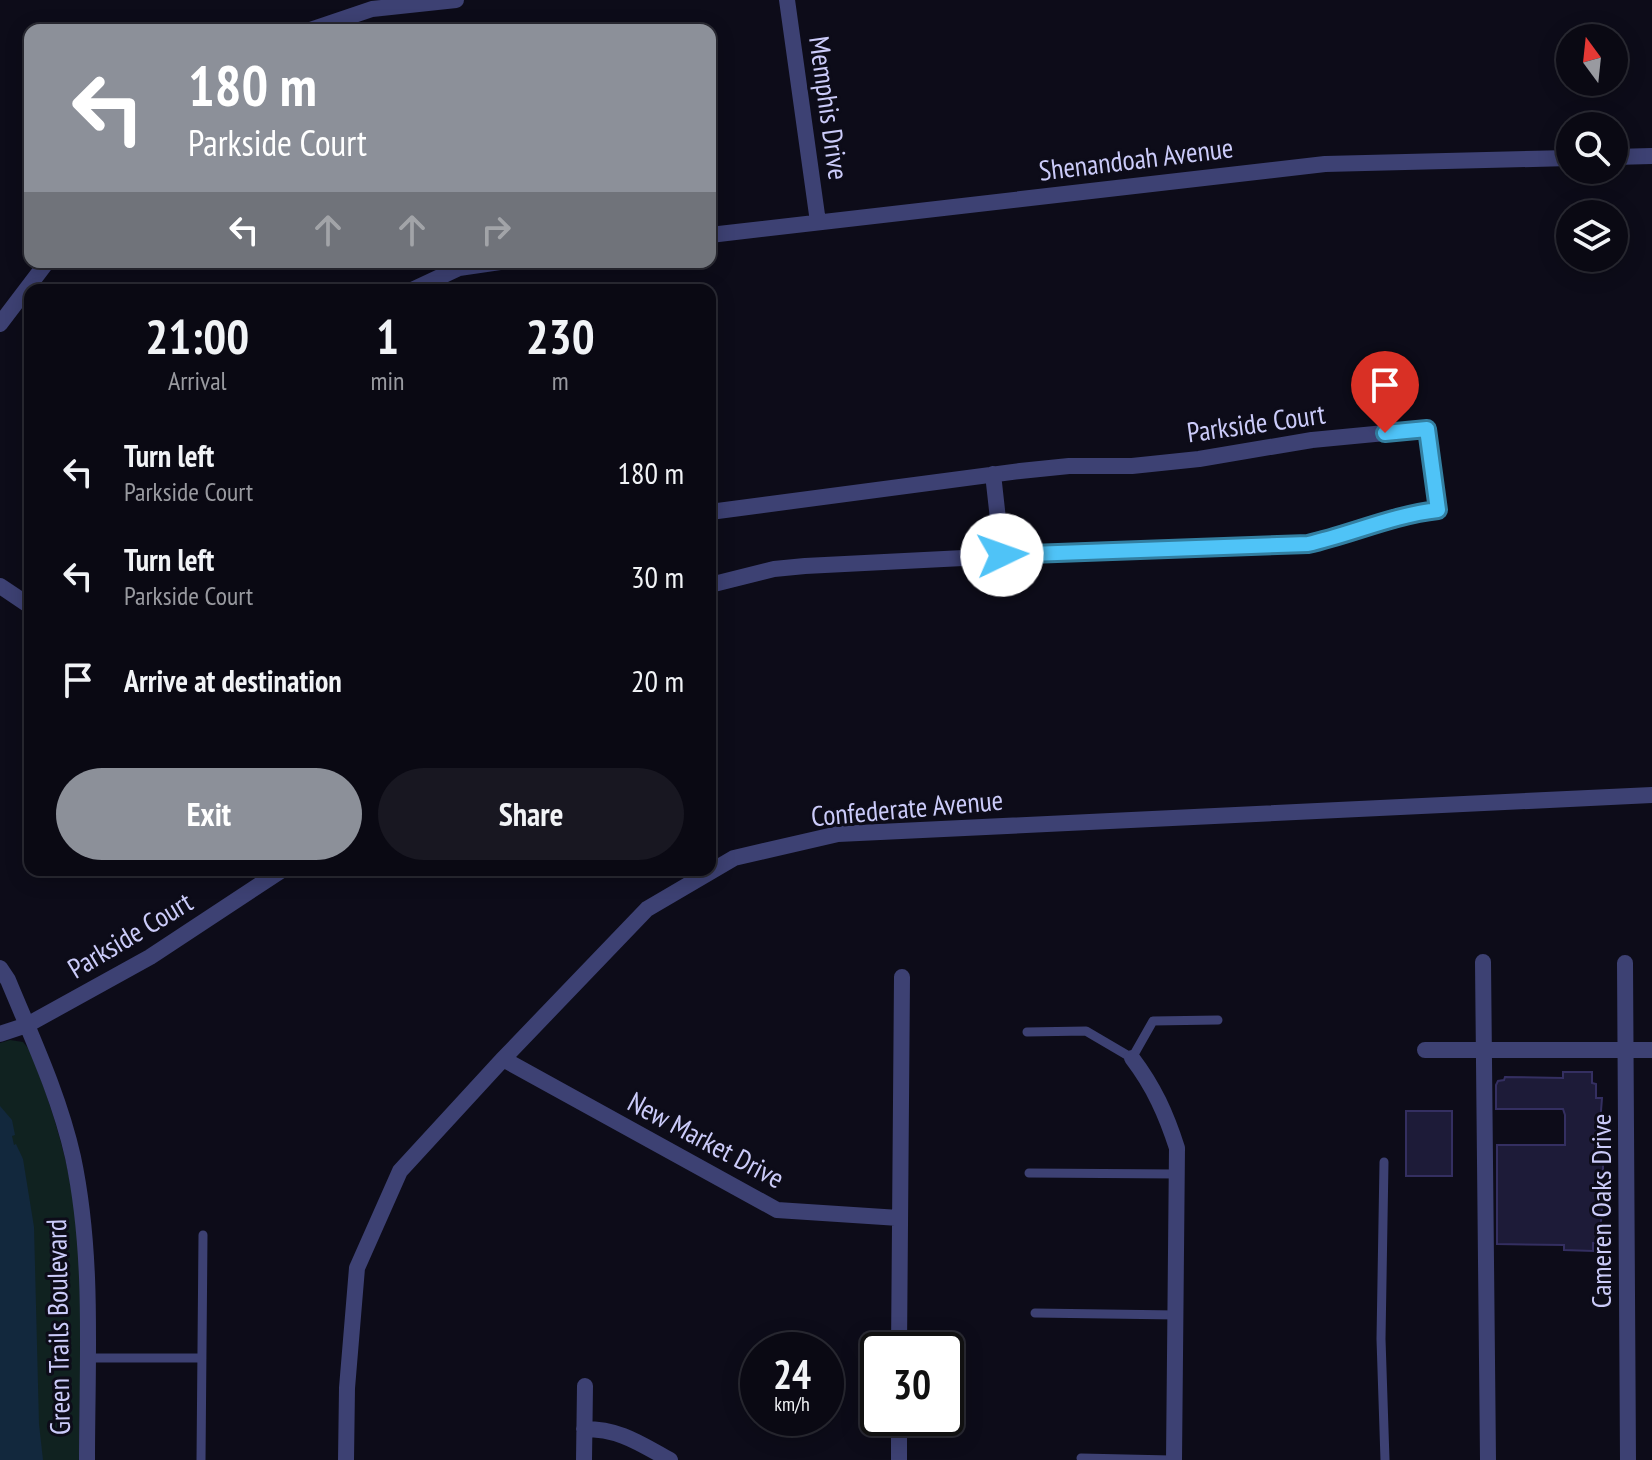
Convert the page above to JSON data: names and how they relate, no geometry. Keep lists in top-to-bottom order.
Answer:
{
  "streets": {
    "street": [
      "Memphis Drive",
      "Shenandoah Avenue",
      "Parkside Court",
      "Confederate Avenue",
      "New Market Drive",
      "Cameren Oaks Drive",
      "Green Trails Boulevard"
    ]
  },
  "crossings": [
    ["Memphis Drive", "Shenandoah Avenue"],
    ["Parkside Court", "Green Trails Boulevard"],
    ["Confederate Avenue", "New Market Drive"]
  ],
  "north": "top",
  "page": {
    "turn": ["180 m", "Parkside Court"],
    "eta": [
      "21:00",
      "Arrival",
      "1",
      "min",
      "230",
      "m"
    ],
    "list": [
      {
        "name": "Turn left",
        "note": "Parkside Court",
        "value": "180 m"
      },
      {
        "name": "Turn left",
        "note": "Parkside Court",
        "value": "30 m"
      },
      {
        "name": "Arrive at destination",
        "value": "20 m"
      }
    ],
    "buttons": ["Exit", "Share"],
    "speed": "24 km/h",
    "limit": "30"
  }
}
